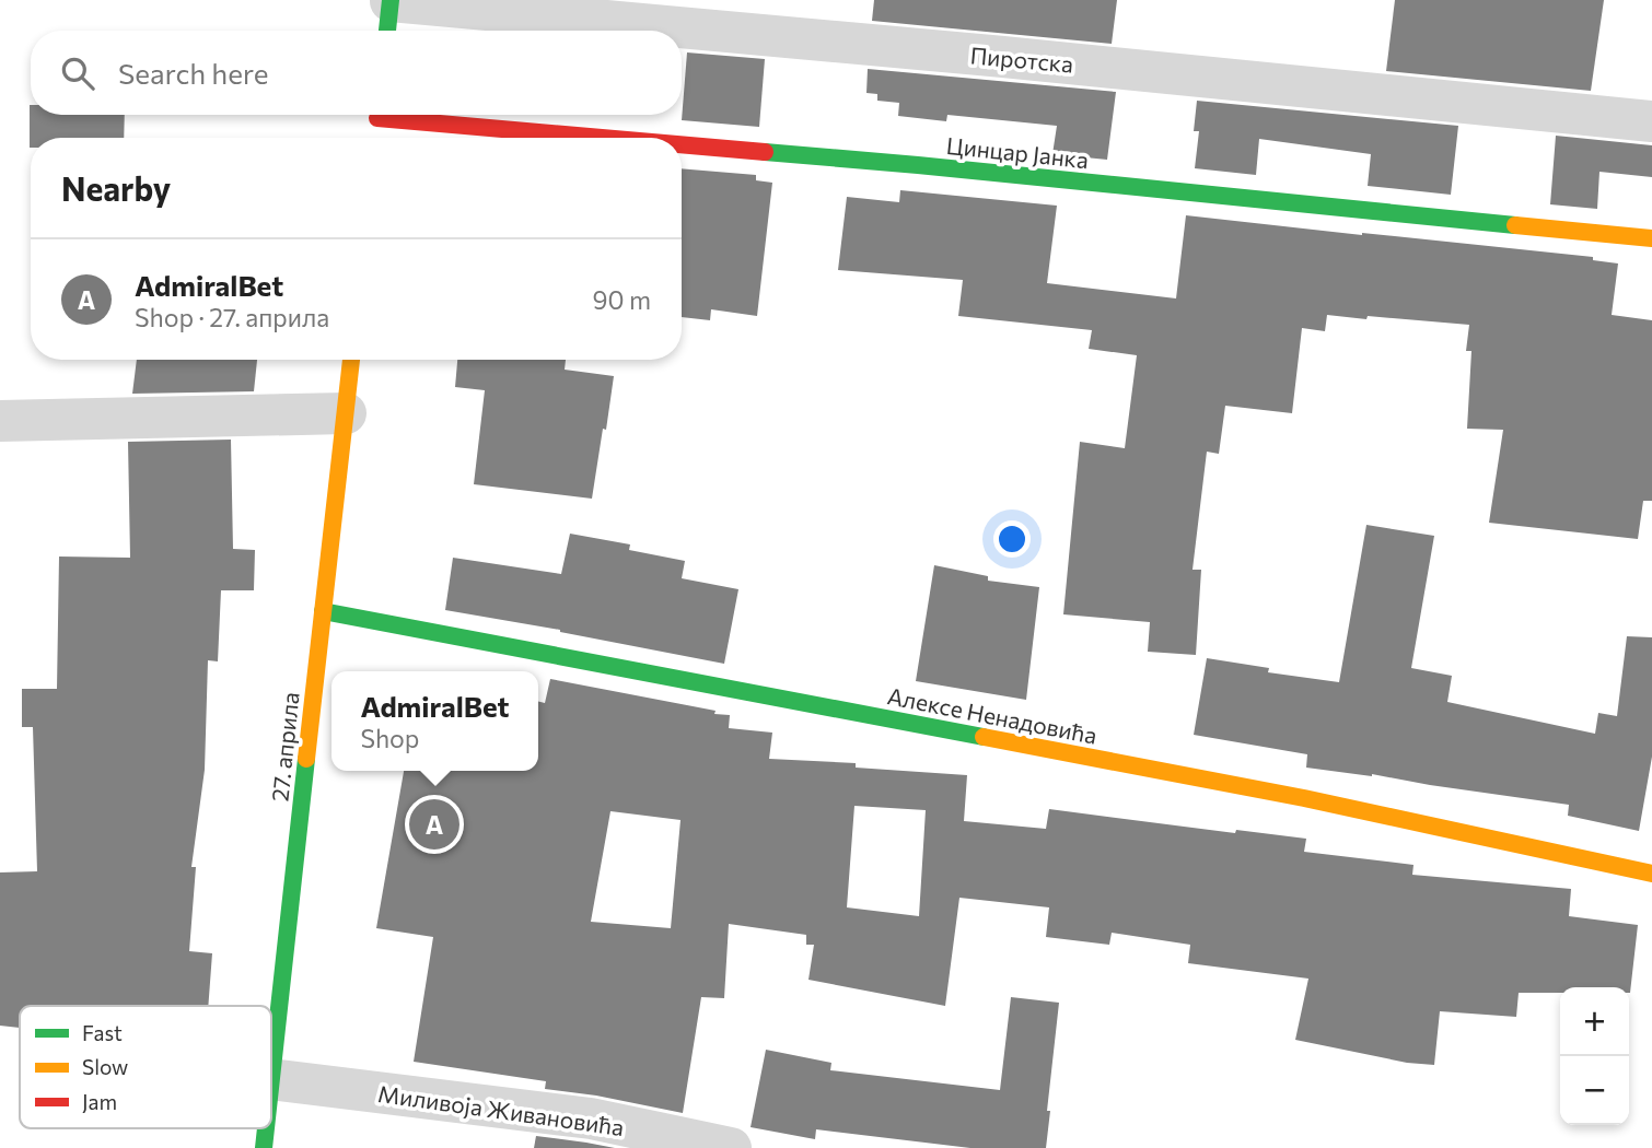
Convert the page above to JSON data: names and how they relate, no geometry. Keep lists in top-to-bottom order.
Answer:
{
  "streets": {
    "street": [
      "Пиротска",
      "Цинцар Јанка",
      "Алексе Ненадовића",
      "27. априла",
      "Миливоја Живановића"
    ]
  },
  "crossings": [
    ["Алексе Ненадовића", "27. априла"]
  ],
  "legend": ["Fast", "Slow", "Jam"],
  "page": {
    "search": "Search here",
    "heading": "Nearby",
    "list": [
      {
        "mark": "A",
        "name": "AdmiralBet",
        "note": "Shop · 27. априла",
        "value": "90 m"
      }
    ],
    "popup": ["AdmiralBet", "Shop"],
    "pins": "A",
    "map_buttons": ["+", "−"]
  }
}
